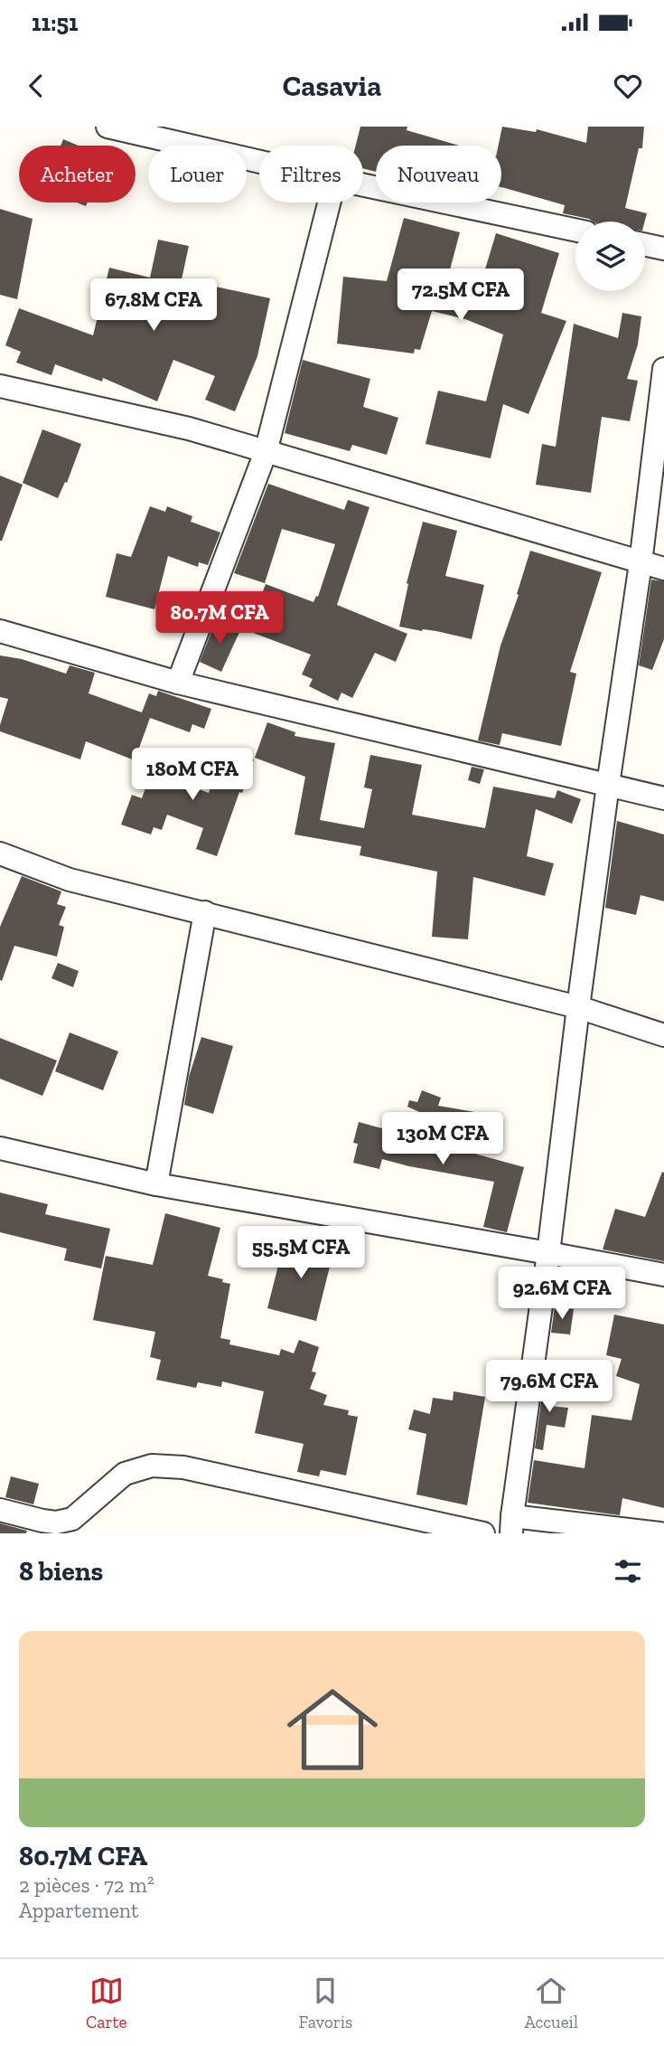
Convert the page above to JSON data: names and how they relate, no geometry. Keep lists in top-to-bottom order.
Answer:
{
  "page": {
    "status": "11:51",
    "header": "Casavia",
    "chip": [
      "Acheter",
      "Louer",
      "Filtres",
      "Nouveau"
    ],
    "price": [
      "72.5M CFA",
      "67.8M CFA",
      "80.7M CFA",
      "180M CFA",
      "130M CFA",
      "55.5M CFA",
      "92.6M CFA",
      "79.6M CFA"
    ],
    "heading": "8 biens",
    "list": [
      {
        "name": "80.7M CFA",
        "note": "2 pièces · 72 m² · Appartement"
      }
    ],
    "tabs": ["Carte", "Favoris", "Accueil"]
  }
}
